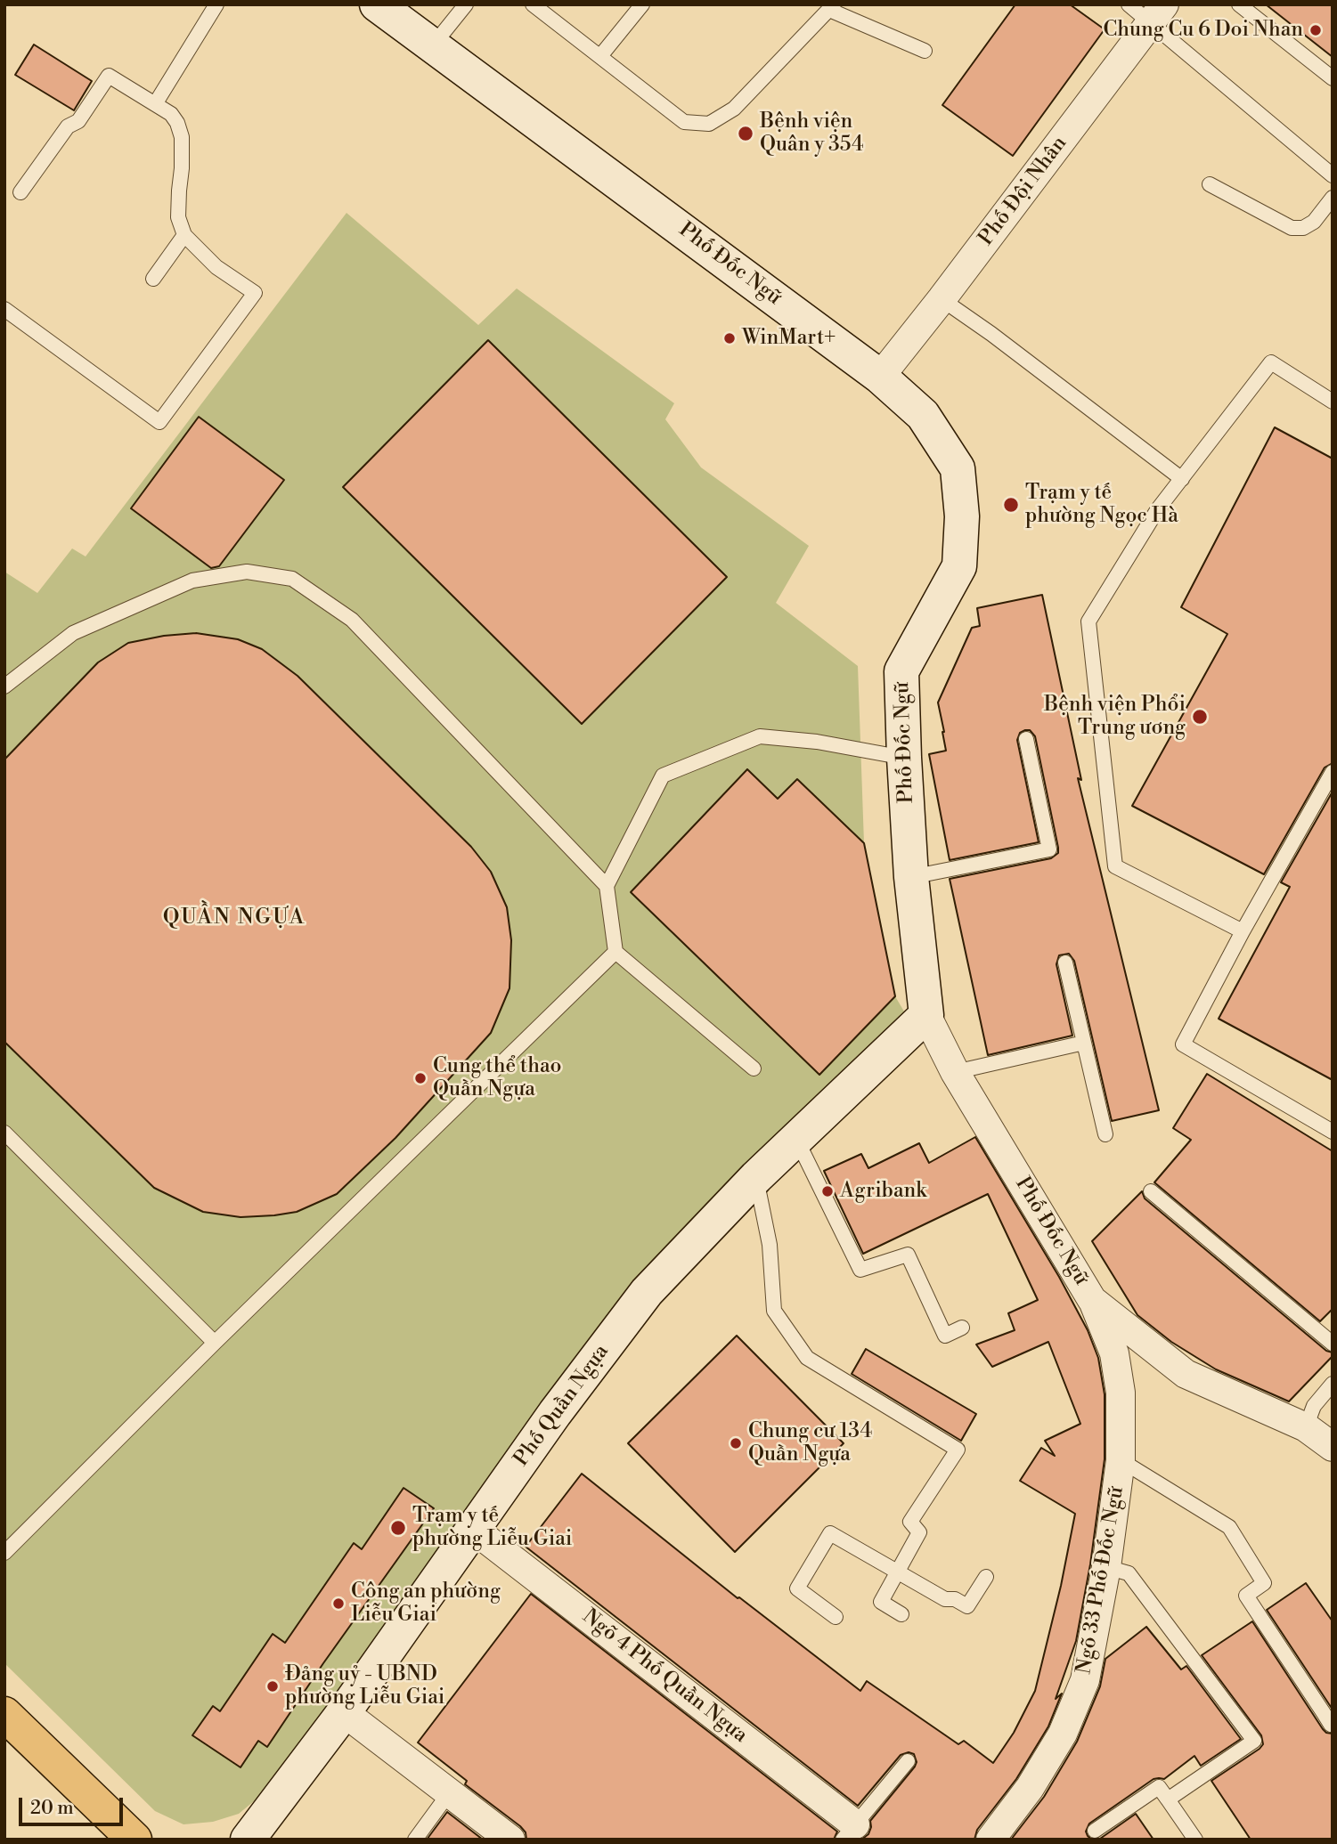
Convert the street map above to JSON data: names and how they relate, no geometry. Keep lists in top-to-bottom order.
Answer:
{
  "streets": {
    "street": [
      "Phố Đội Nhân",
      "Phố Đốc Ngữ",
      "Phố Quần Ngựa",
      "Ngõ 33 Phố Đốc Ngữ",
      "Ngõ 4 Phố Quần Ngựa"
    ]
  },
  "crossings": [
    ["Phố Đội Nhân", "Phố Đốc Ngữ"],
    ["Phố Đốc Ngữ", "Phố Quần Ngựa"],
    ["Phố Đốc Ngữ", "Ngõ 33 Phố Đốc Ngữ"],
    ["Phố Quần Ngựa", "Ngõ 4 Phố Quần Ngựa"]
  ],
  "districts": ["QUẦN NGỰA"],
  "places": [
    "Chung Cu 6 Doi Nhan",
    "Bệnh viện Quân y 354",
    "WinMart+",
    "Trạm y tế phường Ngọc Hà",
    "Bệnh viện Phổi Trung ương",
    "Cung thể thao Quần Ngựa",
    "Agribank",
    "Chung cư 134 Quần Ngựa",
    "Trạm y tế phường Liễu Giai",
    "Công an phường Liễu Giai",
    "Đảng uỷ - UBND phường Liễu Giai"
  ],
  "scale_bar": "20 m"
}
